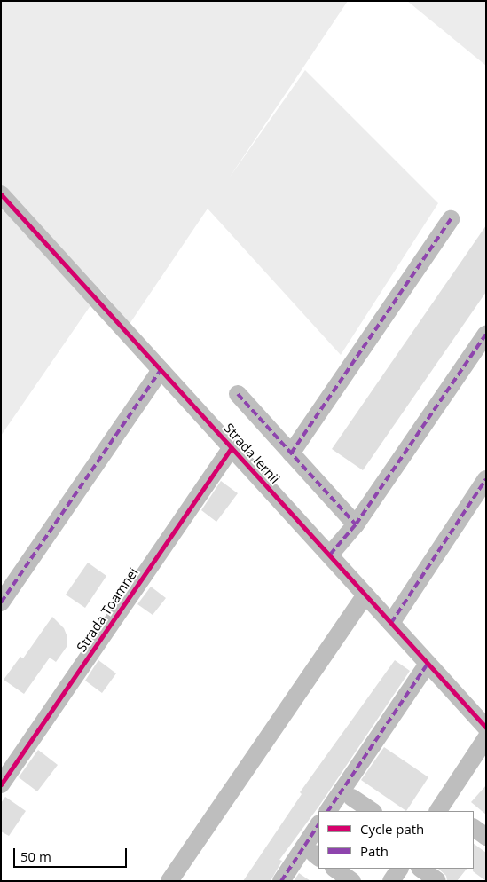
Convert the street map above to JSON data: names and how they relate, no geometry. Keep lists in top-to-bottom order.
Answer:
{
  "streets": {
    "street": ["Strada Iernii", "Strada Toamnei"]
  },
  "crossings": [
    ["Strada Iernii", "Strada Toamnei"]
  ],
  "legend": ["Cycle path", "Path"],
  "scale_bar": "50 m"
}
